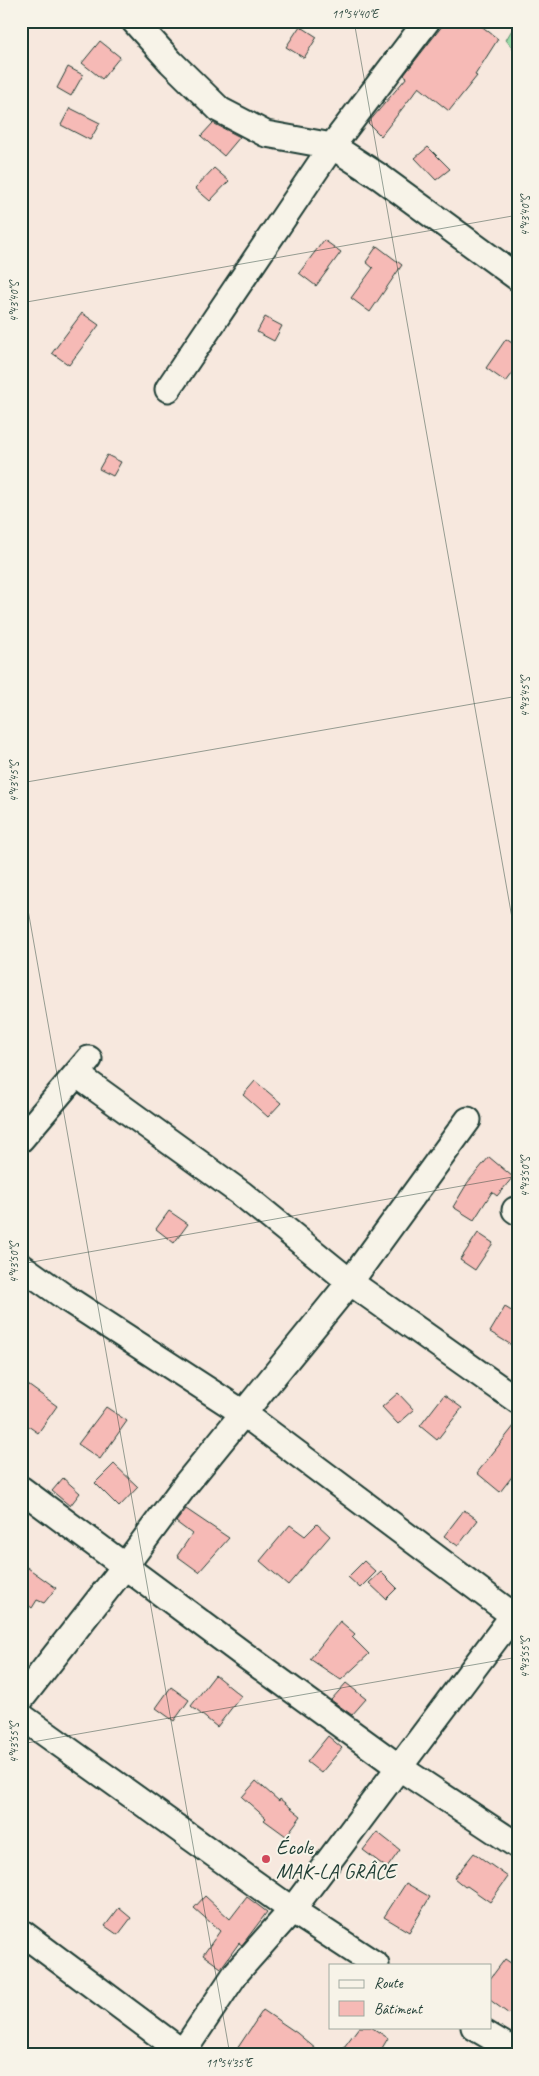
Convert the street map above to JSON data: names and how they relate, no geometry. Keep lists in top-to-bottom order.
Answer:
{
  "places": ["École MAK-LA GRÂCE"],
  "legend": ["Route", "Bâtiment"],
  "coordinates": [
    "11°54'40\"E",
    "4°43'40\"S",
    "4°43'45\"S",
    "4°43'50\"S",
    "4°43'55\"S",
    "11°54'35\"E"
  ]
}
